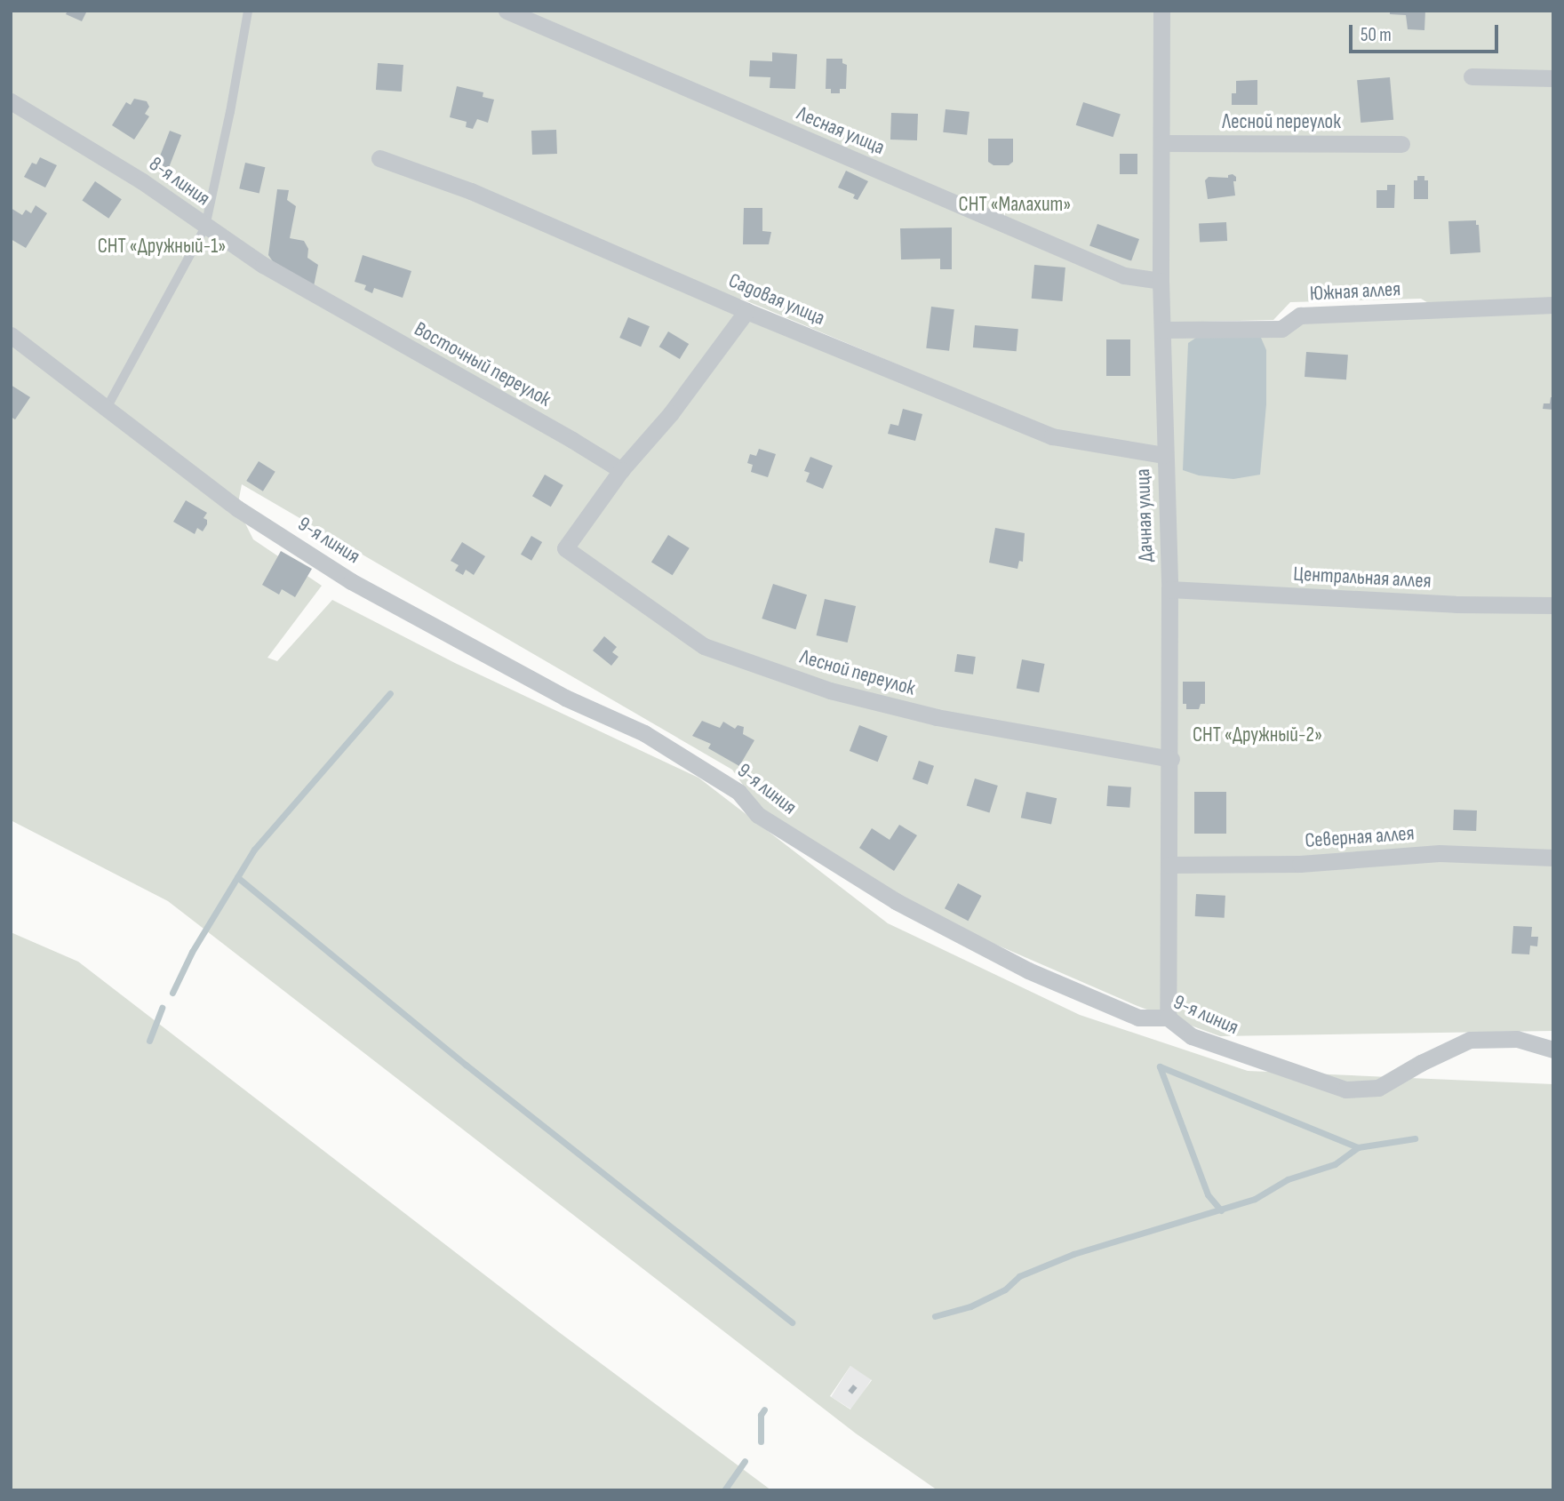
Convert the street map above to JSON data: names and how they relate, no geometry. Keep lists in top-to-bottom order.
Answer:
{
  "streets": {
    "street": [
      "Лесной переулок",
      "Лесная улица",
      "8-я линия",
      "Южная аллея",
      "Садовая улица",
      "Восточный переулок",
      "Дачная улица",
      "9-я линия",
      "Центральная аллея",
      "Северная аллея"
    ]
  },
  "crossings": [
    ["Лесной переулок", "Восточный переулок"],
    ["Лесной переулок", "Дачная улица"],
    ["Лесная улица", "Дачная улица"],
    ["8-я линия", "Восточный переулок"],
    ["Южная аллея", "Дачная улица"],
    ["Садовая улица", "Дачная улица"],
    ["Дачная улица", "9-я линия"],
    ["Дачная улица", "Центральная аллея"],
    ["Дачная улица", "Северная аллея"]
  ],
  "parks": ["СНТ «Малахит»", "СНТ «Дружный-1»", "СНТ «Дружный-2»"],
  "scale_bar": "50 m"
}
